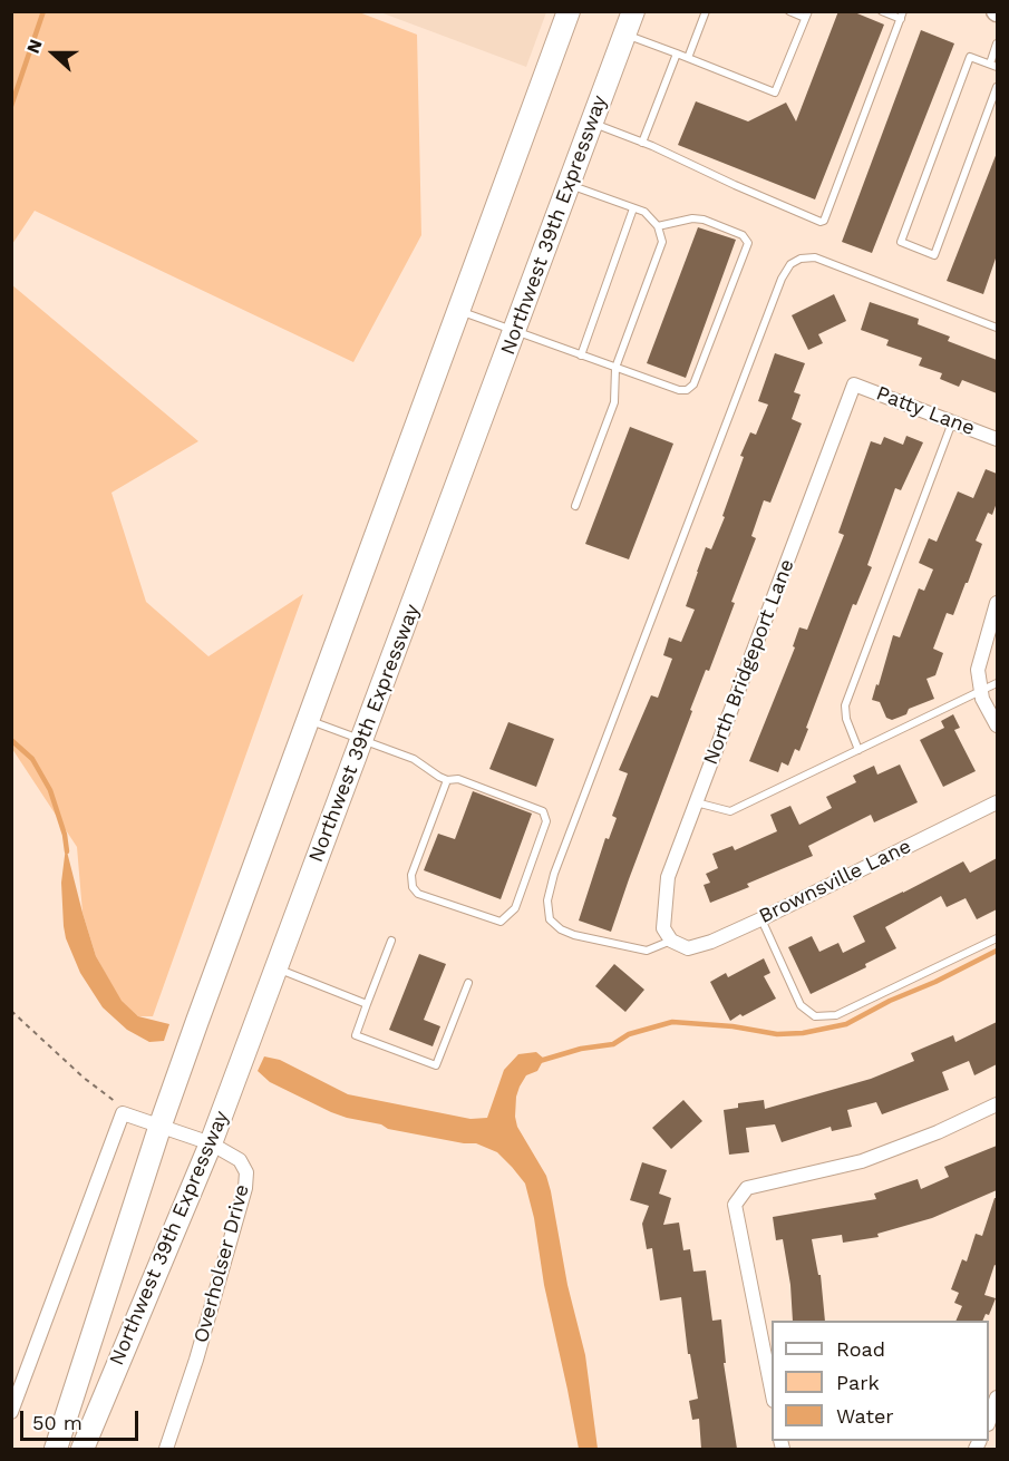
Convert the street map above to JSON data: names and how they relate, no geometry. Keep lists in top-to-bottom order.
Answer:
{
  "streets": {
    "highway": ["Northwest 39th Expressway"],
    "street": [
      "Patty Lane",
      "North Bridgeport Lane",
      "Brownsville Lane",
      "Overholser Drive"
    ]
  },
  "crossings": [
    ["Northwest 39th Expressway", "Overholser Drive"],
    ["Patty Lane", "North Bridgeport Lane"],
    ["North Bridgeport Lane", "Brownsville Lane"]
  ],
  "legend": ["Road", "Park", "Water"],
  "scale_bar": "50 m",
  "north": "left"
}
